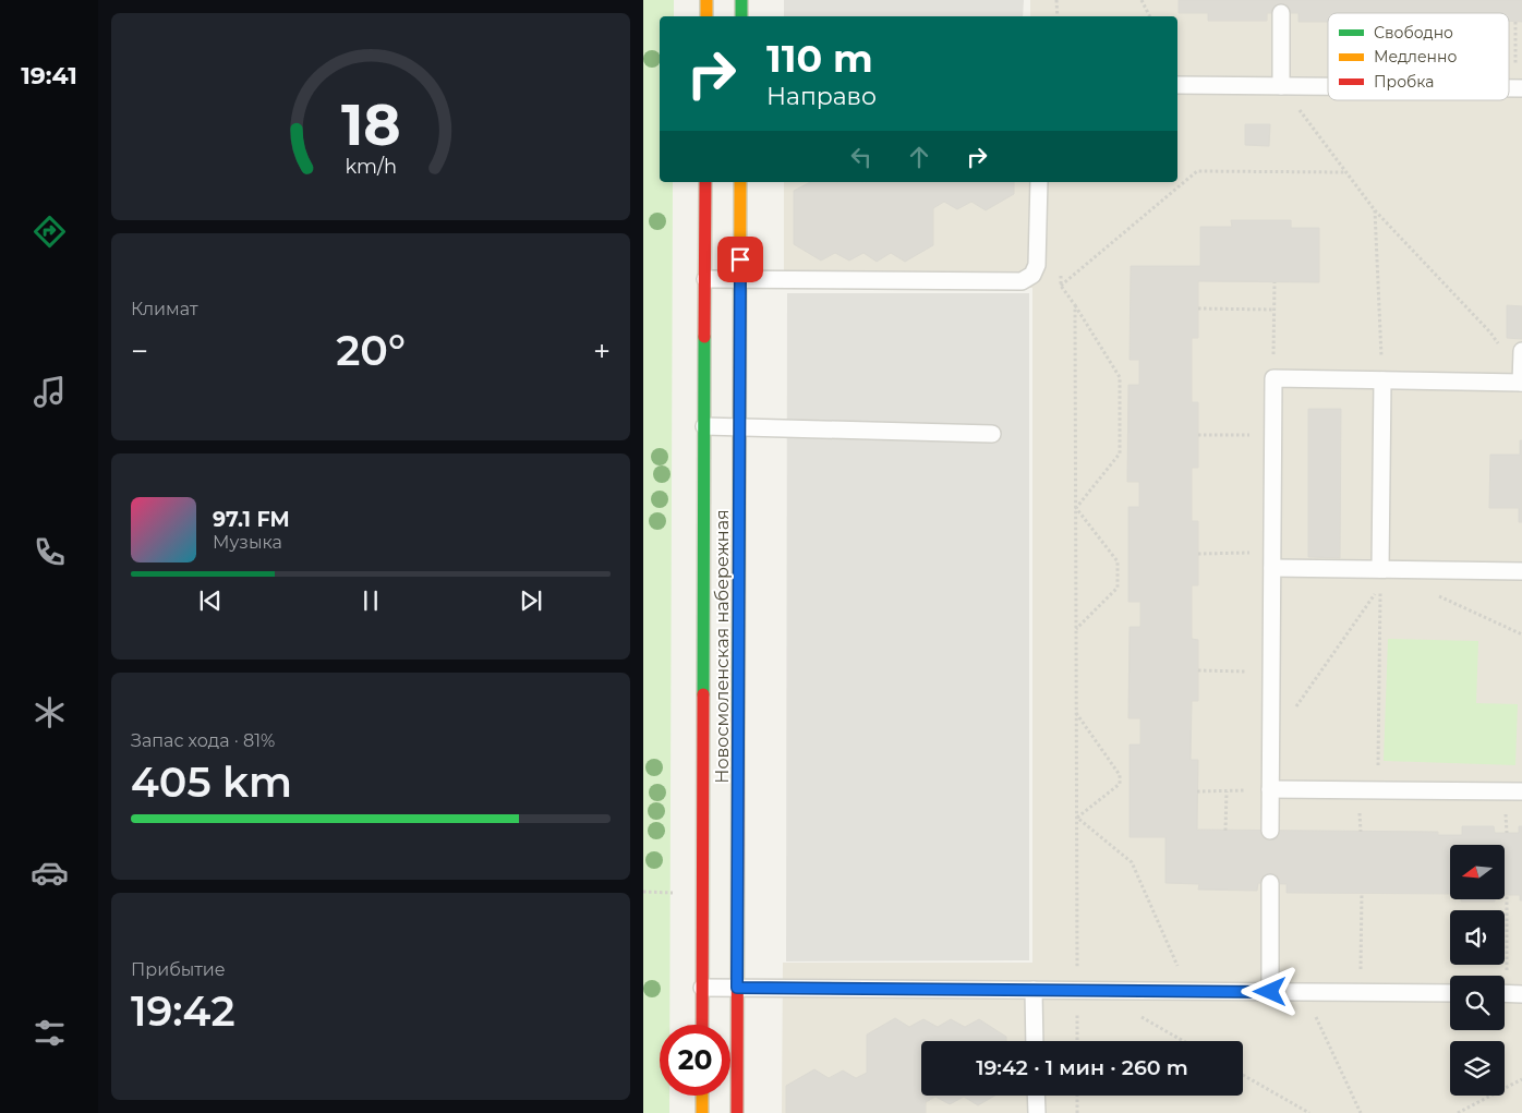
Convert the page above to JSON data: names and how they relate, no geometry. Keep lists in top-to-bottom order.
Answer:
{
  "streets": {
    "street": ["Новосмоленская набережная"]
  },
  "legend": ["Свободно", "Медленно", "Пробка"],
  "north": "left",
  "page": {
    "tabs": "19:41",
    "turn": ["110 m", "Направо"],
    "tile": [
      "Климат",
      ["Запас хода · 81%", "405 km"],
      ["Прибытие", "19:42"]
    ],
    "heat": ["−", "20°", "+"],
    "song": ["97.1 FM", "Музыка"],
    "limit": "20",
    "trip": "19:42 · 1 мин · 260 m",
    "gauge": ["18", "km/h"]
  }
}
